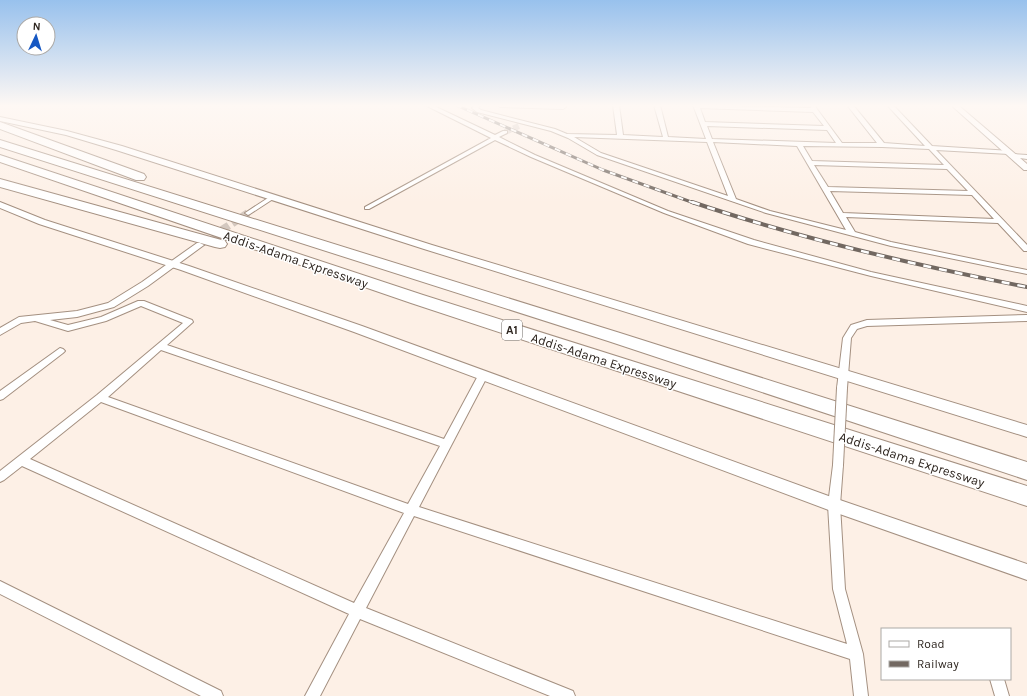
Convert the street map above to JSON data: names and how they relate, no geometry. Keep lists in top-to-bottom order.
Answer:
{
  "streets": {
    "highway": ["Addis-Adama Expressway", "A1"]
  },
  "legend": ["Road", "Railway"],
  "north": "top"
}
